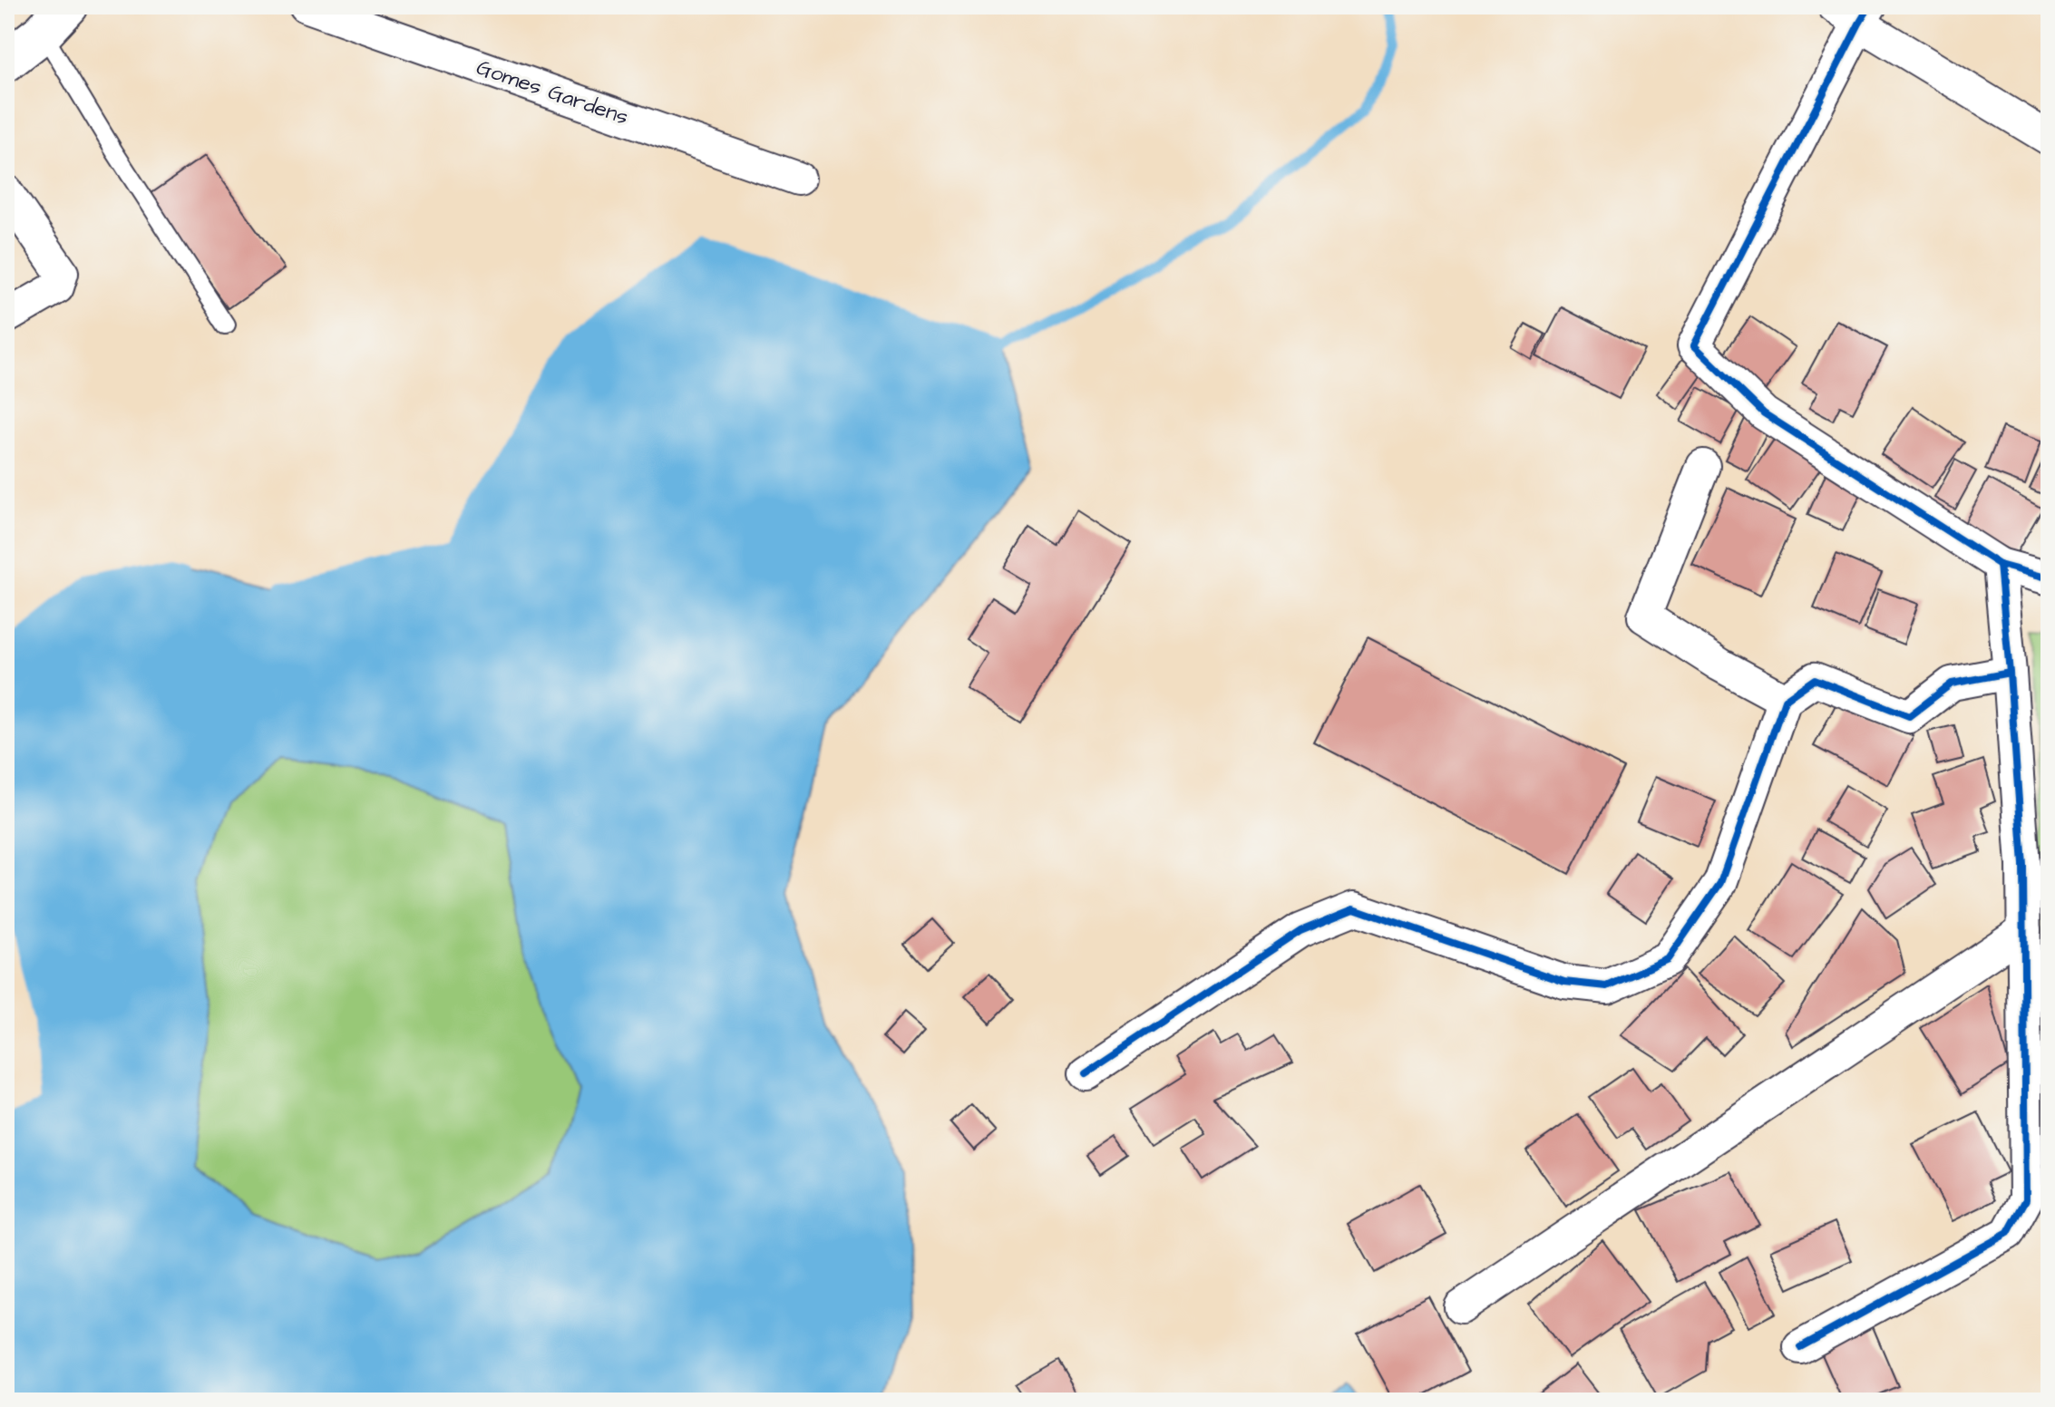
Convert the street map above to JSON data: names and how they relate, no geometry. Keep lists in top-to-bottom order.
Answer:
{
  "streets": {
    "street": ["Gomes Gardens"]
  }
}
